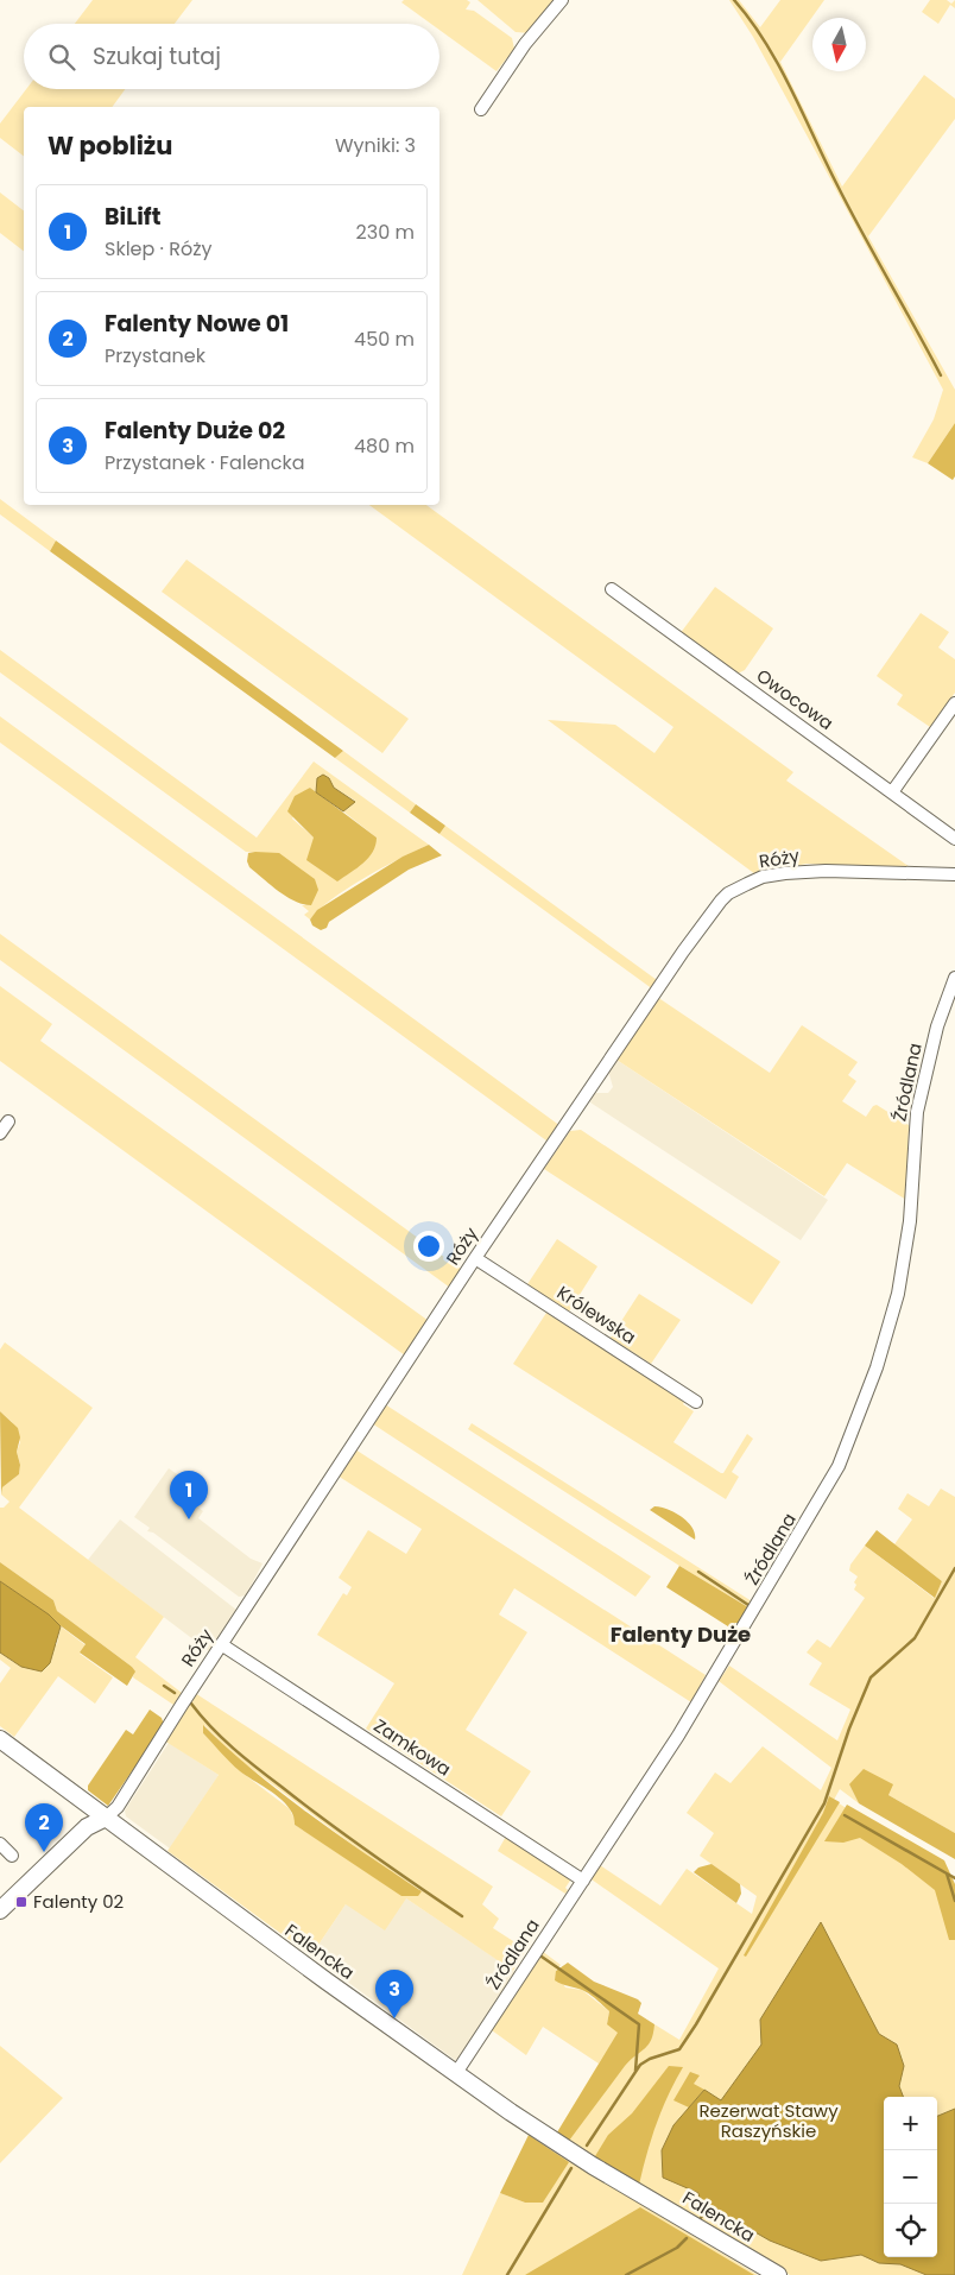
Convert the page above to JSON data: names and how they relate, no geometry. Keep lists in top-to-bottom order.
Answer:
{
  "streets": {
    "street": [
      "Owocowa",
      "Róży",
      "Źródlana",
      "Królewska",
      "Zamkowa",
      "Falencka"
    ]
  },
  "crossings": [
    ["Róży", "Królewska"],
    ["Róży", "Zamkowa"],
    ["Róży", "Falencka"],
    ["Źródlana", "Zamkowa"],
    ["Źródlana", "Falencka"]
  ],
  "districts": ["Falenty Duże"],
  "parks": ["Rezerwat Stawy Raszyńskie"],
  "places": {
    "transit": ["Falenty 02"]
  },
  "north": "bottom",
  "page": {
    "search": "Szukaj tutaj",
    "heading": ["W pobliżu", "Wyniki: 3"],
    "list": [
      {
        "mark": "1",
        "name": "BiLift",
        "note": "Sklep · Róży",
        "value": "230 m"
      },
      {
        "mark": "2",
        "name": "Falenty Nowe 01",
        "note": "Przystanek",
        "value": "450 m"
      },
      {
        "mark": "3",
        "name": "Falenty Duże 02",
        "note": "Przystanek · Falencka",
        "value": "480 m"
      }
    ],
    "pins": ["1", "2", "3"],
    "map_buttons": ["+", "−"]
  }
}
